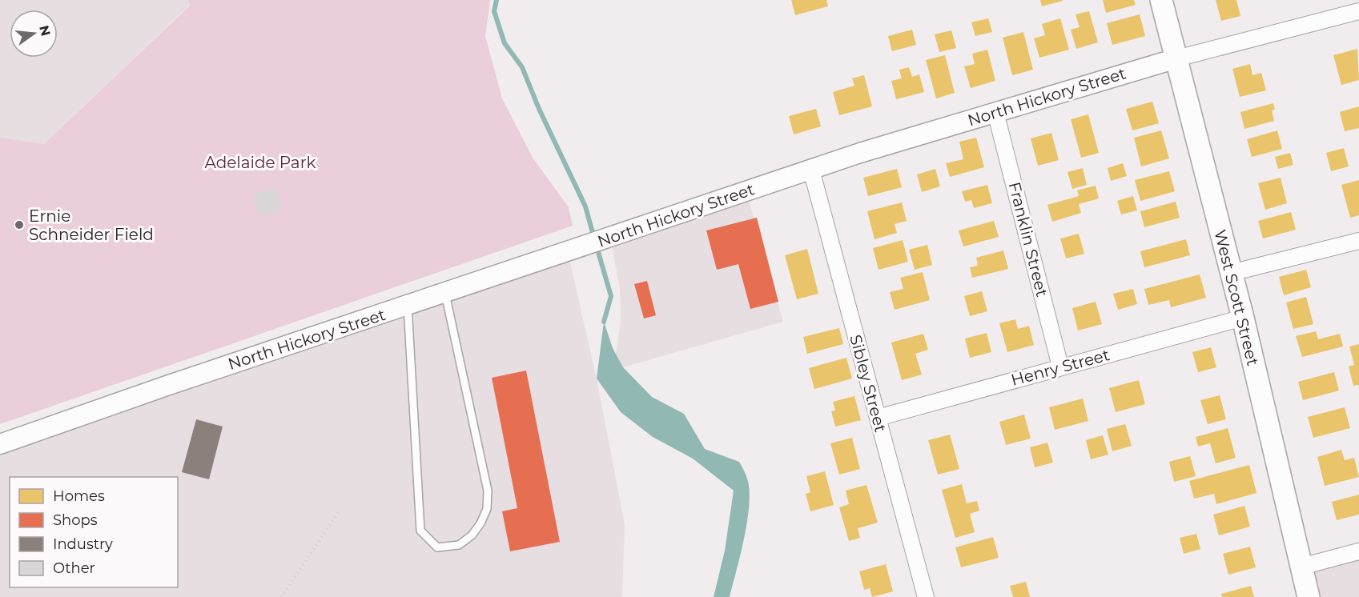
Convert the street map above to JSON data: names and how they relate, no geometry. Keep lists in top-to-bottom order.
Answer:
{
  "streets": {
    "main road": ["West Scott Street"],
    "street": [
      "North Hickory Street",
      "Franklin Street",
      "Henry Street",
      "Sibley Street"
    ]
  },
  "crossings": [
    ["North Hickory Street", "Franklin Street"],
    ["North Hickory Street", "West Scott Street"],
    ["North Hickory Street", "Sibley Street"],
    ["Franklin Street", "Henry Street"],
    ["West Scott Street", "Henry Street"],
    ["Henry Street", "Sibley Street"]
  ],
  "parks": ["Adelaide Park"],
  "places": ["Ernie Schneider Field"],
  "legend": [
    "Homes",
    "Shops",
    "Industry",
    "Other"
  ],
  "north": "right"
}
